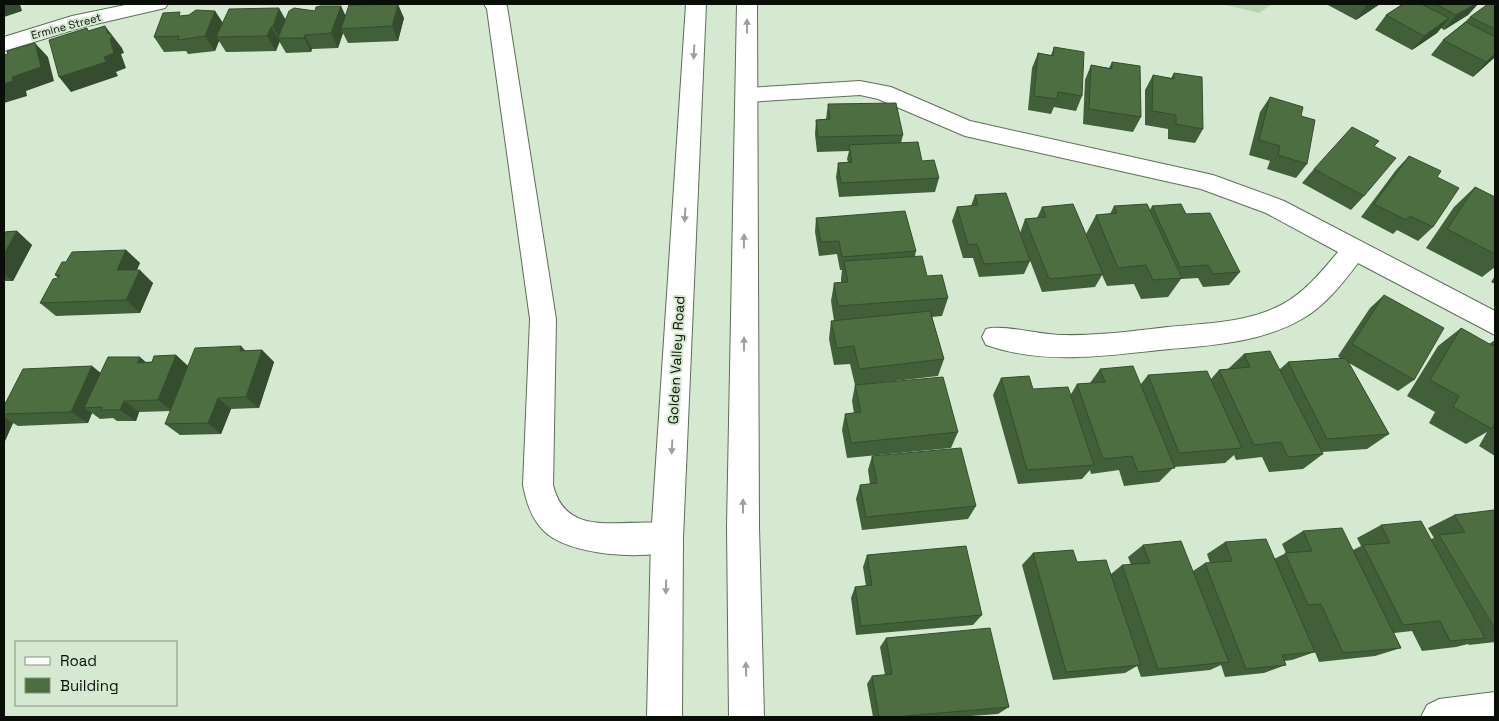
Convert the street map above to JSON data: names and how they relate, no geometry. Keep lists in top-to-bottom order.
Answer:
{
  "streets": {
    "street": ["Ermine Street", "Golden Valley Road"]
  },
  "legend": ["Road", "Building"]
}
